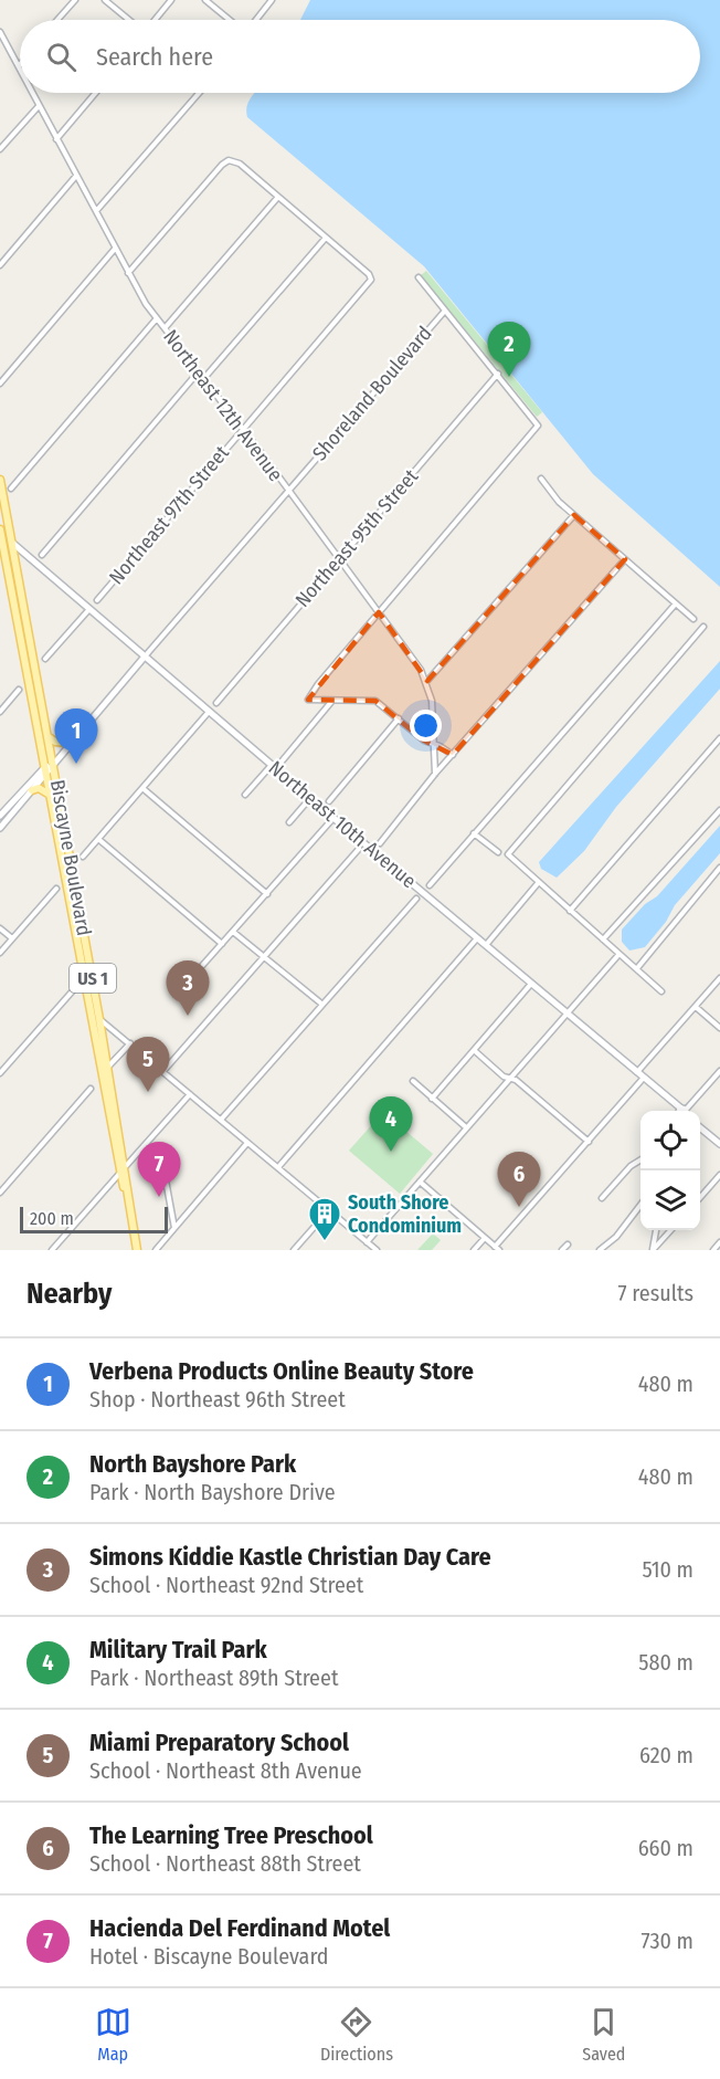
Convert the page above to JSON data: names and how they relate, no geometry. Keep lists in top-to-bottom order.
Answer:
{
  "streets": {
    "main road": ["Biscayne Boulevard", "US 1"],
    "street": [
      "Shoreland Boulevard",
      "Northeast 12th Avenue",
      "Northeast 97th Street",
      "Northeast 95th Street",
      "Northeast 10th Avenue"
    ]
  },
  "crossings": [
    ["Shoreland Boulevard", "Northeast 12th Avenue"],
    ["Shoreland Boulevard", "Northeast 10th Avenue"],
    ["Northeast 12th Avenue", "Northeast 97th Street"],
    ["Northeast 12th Avenue", "Northeast 95th Street"],
    ["Northeast 10th Avenue", "Biscayne Boulevard"]
  ],
  "places": {
    "building": ["South Shore Condominium"]
  },
  "scale_bar": "200 m",
  "page": {
    "search": "Search here",
    "pins": [
      "2",
      "1",
      "3",
      "5",
      "4",
      "7",
      "6"
    ],
    "scale": "200 m",
    "heading": ["Nearby", "7 results"],
    "list": [
      {
        "mark": "1",
        "name": "Verbena Products Online Beauty Store",
        "note": "Shop · Northeast 96th Street",
        "value": "480 m"
      },
      {
        "mark": "2",
        "name": "North Bayshore Park",
        "note": "Park · North Bayshore Drive",
        "value": "480 m"
      },
      {
        "mark": "3",
        "name": "Simons Kiddie Kastle Christian Day Care",
        "note": "School · Northeast 92nd Street",
        "value": "510 m"
      },
      {
        "mark": "4",
        "name": "Military Trail Park",
        "note": "Park · Northeast 89th Street",
        "value": "580 m"
      },
      {
        "mark": "5",
        "name": "Miami Preparatory School",
        "note": "School · Northeast 8th Avenue",
        "value": "620 m"
      },
      {
        "mark": "6",
        "name": "The Learning Tree Preschool",
        "note": "School · Northeast 88th Street",
        "value": "660 m"
      },
      {
        "mark": "7",
        "name": "Hacienda Del Ferdinand Motel",
        "note": "Hotel · Biscayne Boulevard",
        "value": "730 m"
      }
    ],
    "nav": ["Map", "Directions", "Saved"]
  }
}
